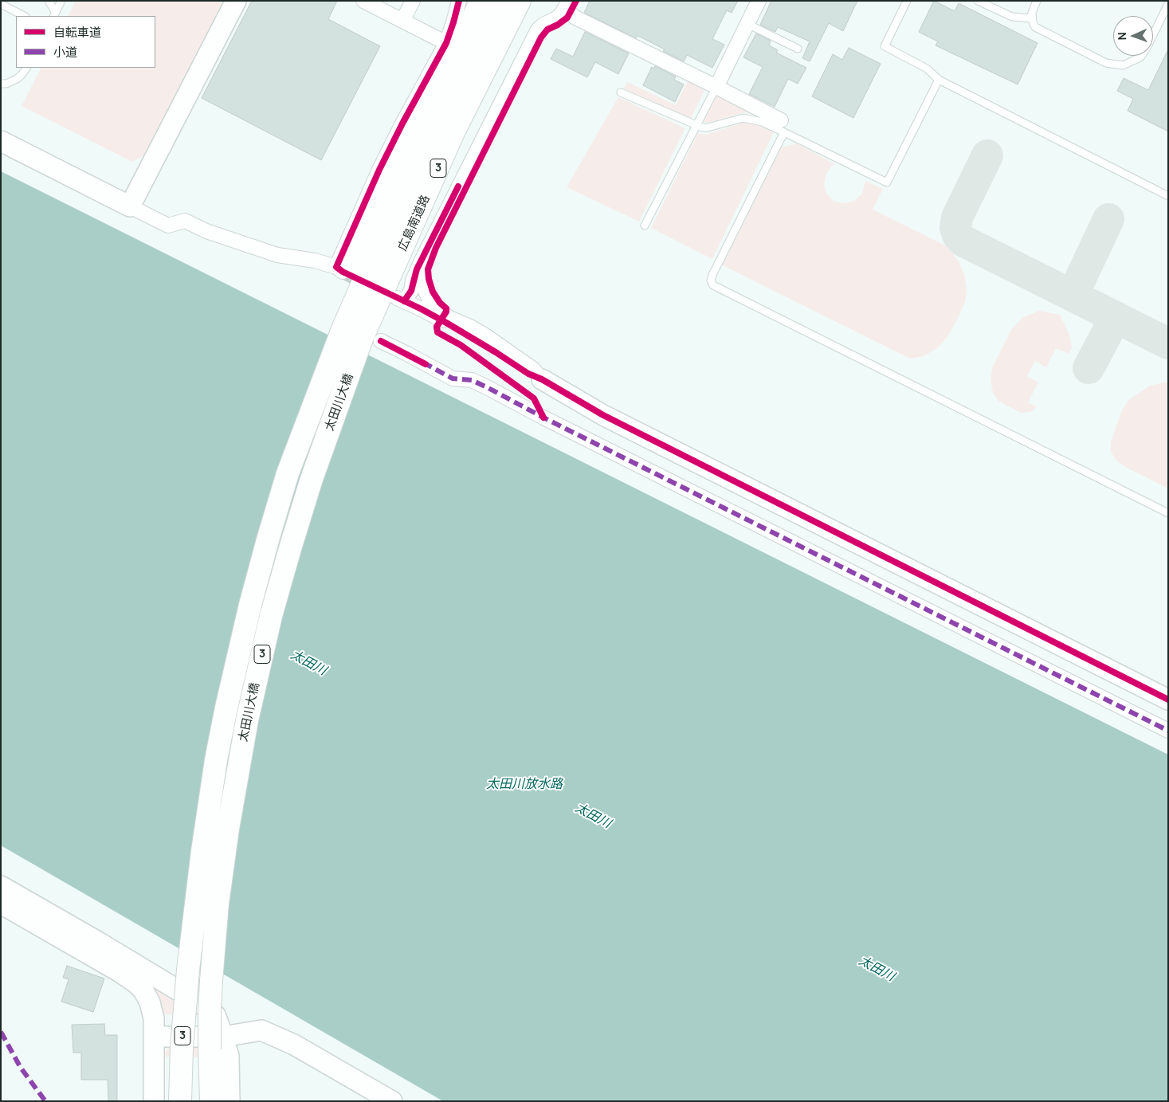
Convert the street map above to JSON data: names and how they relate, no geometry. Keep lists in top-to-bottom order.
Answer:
{
  "streets": {
    "highway": ["3", "広島南道路", "太田川大橋"]
  },
  "crossings": [
    ["3", "太田川大橋"],
    ["広島南道路", "太田川大橋"]
  ],
  "water": ["太田川", "太田川放水路"],
  "legend": ["自転車道", "小道"],
  "north": "left"
}
